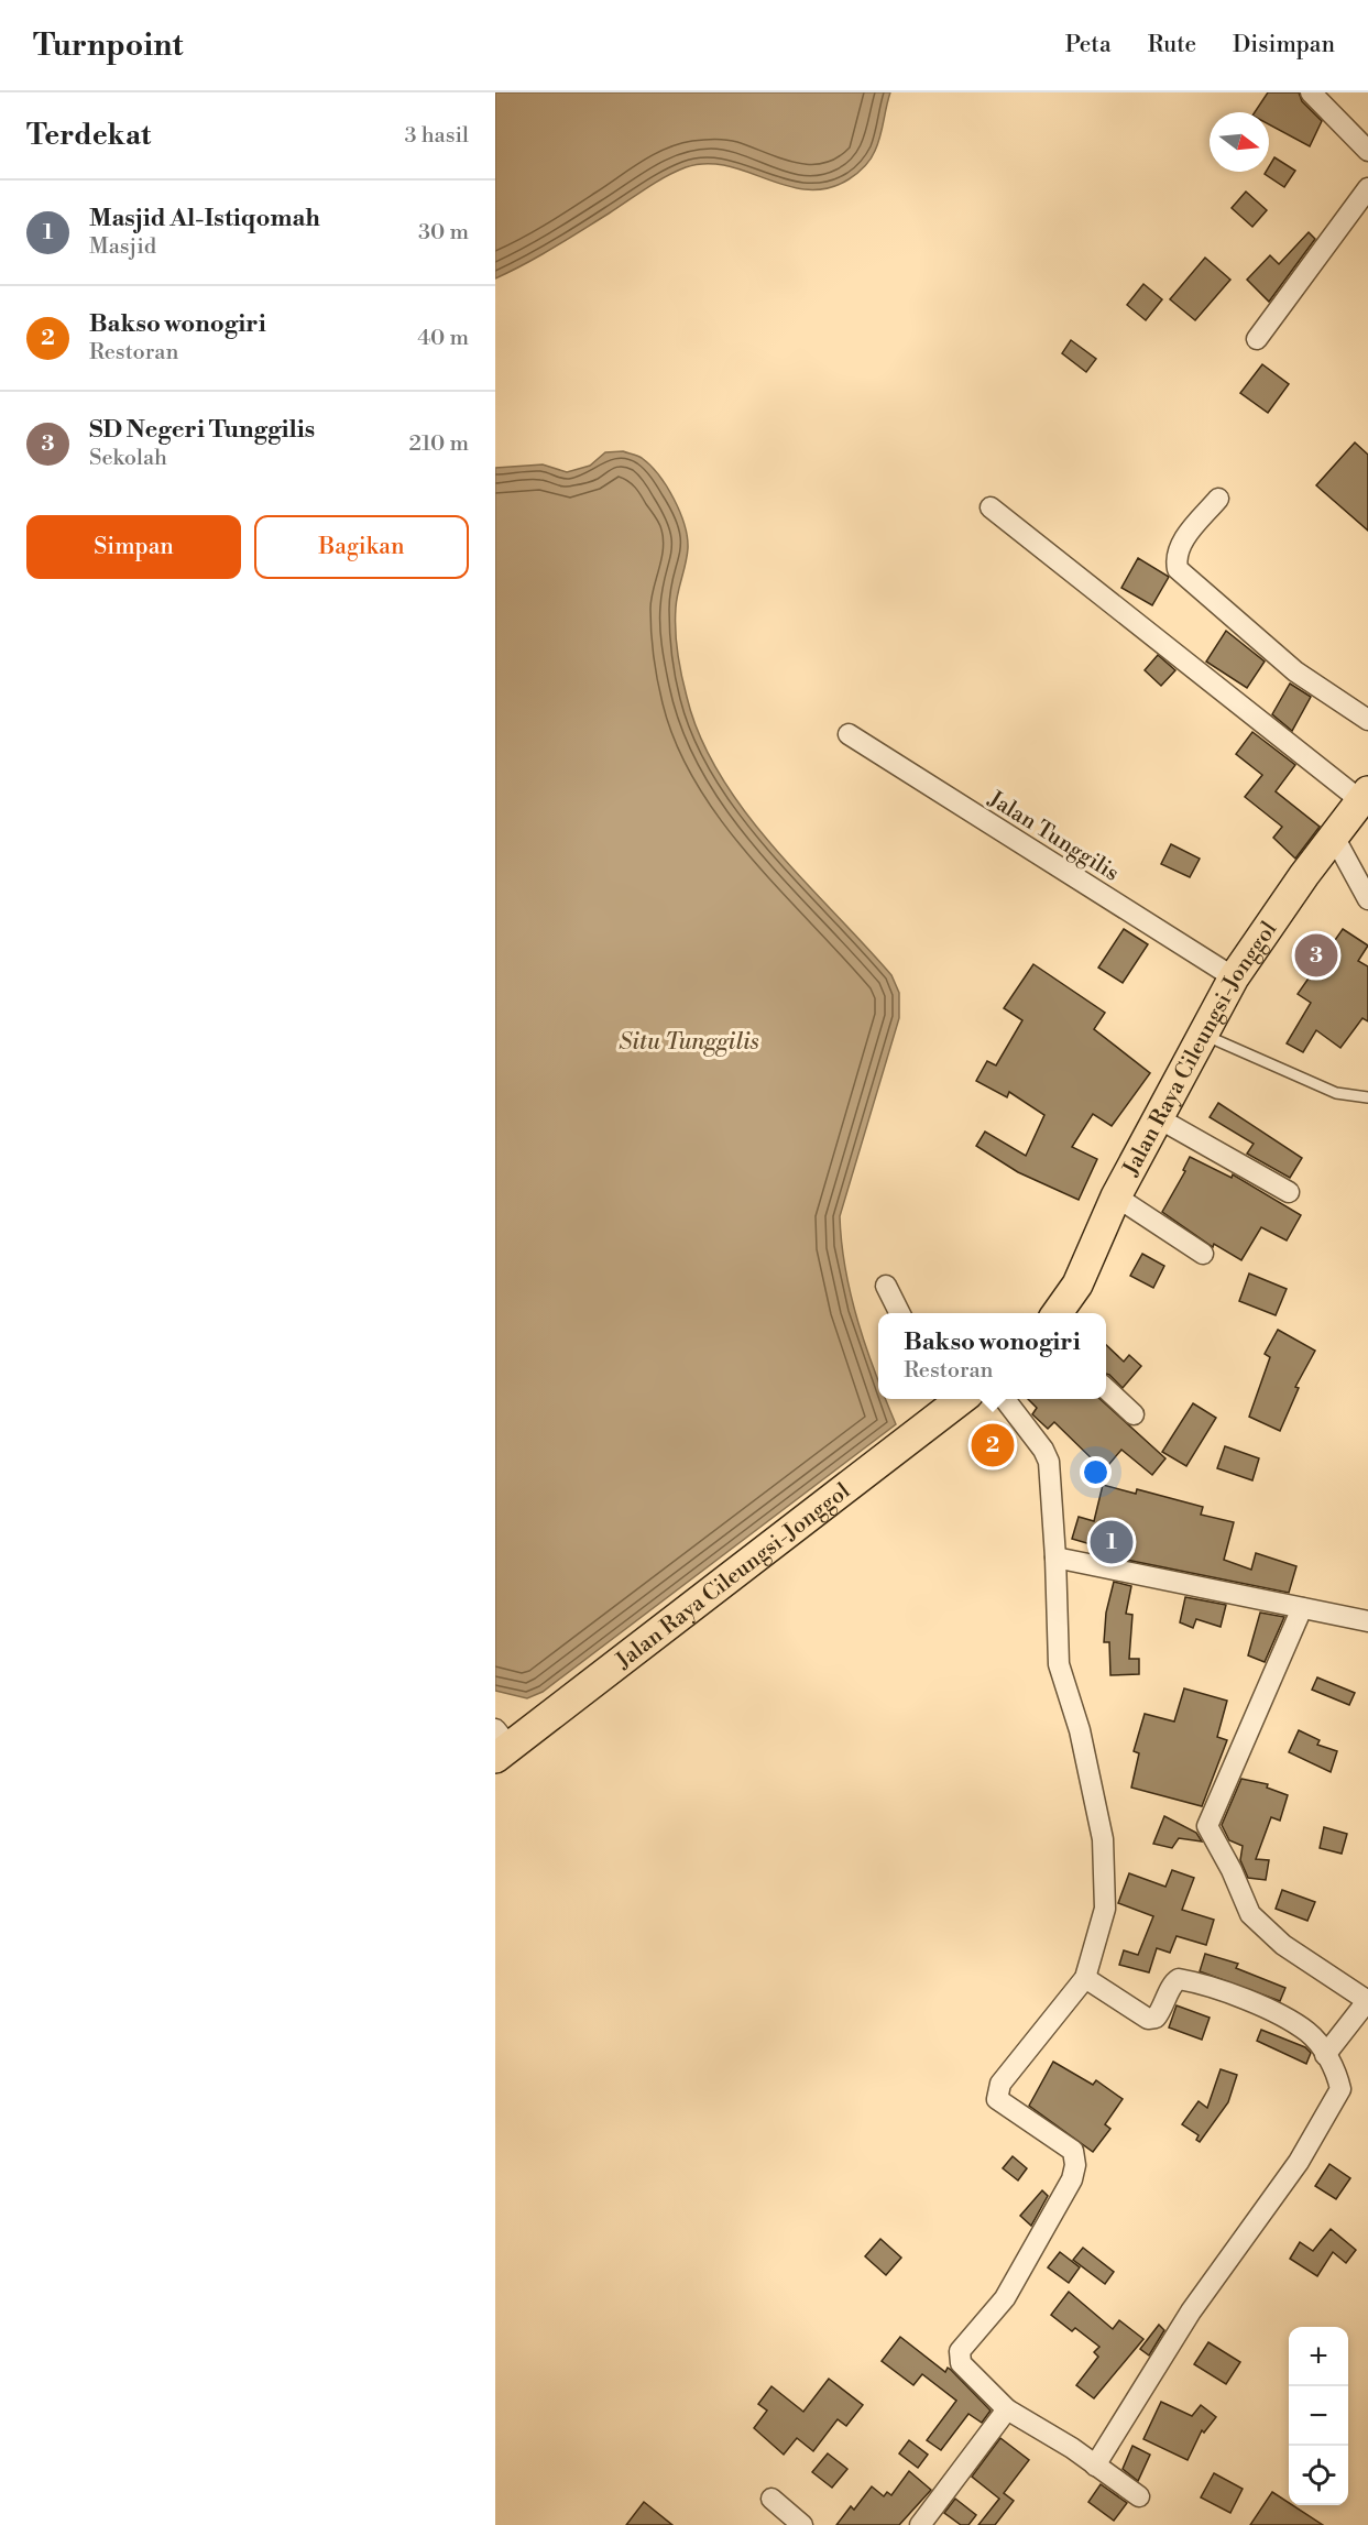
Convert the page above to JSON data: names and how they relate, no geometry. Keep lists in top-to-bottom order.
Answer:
{
  "streets": {
    "main road": ["Jalan Raya Cileungsi-Jonggol"],
    "street": ["Jalan Tunggilis"]
  },
  "crossings": [
    ["Jalan Tunggilis", "Jalan Raya Cileungsi-Jonggol"]
  ],
  "water": ["Situ Tunggilis"],
  "north": "right",
  "page": {
    "header": "Turnpoint",
    "nav": ["Peta", "Rute", "Disimpan"],
    "heading": ["Terdekat", "3 hasil"],
    "list": [
      {
        "mark": "1",
        "name": "Masjid Al-Istiqomah",
        "note": "Masjid",
        "value": "30 m"
      },
      {
        "mark": "2",
        "name": "Bakso wonogiri",
        "note": "Restoran",
        "value": "40 m"
      },
      {
        "mark": "3",
        "name": "SD Negeri Tunggilis",
        "note": "Sekolah",
        "value": "210 m"
      }
    ],
    "buttons": ["Simpan", "Bagikan"],
    "pins": ["3", "2", "1"],
    "popup": ["Bakso wonogiri", "Restoran"],
    "map_buttons": ["+", "−"]
  }
}
